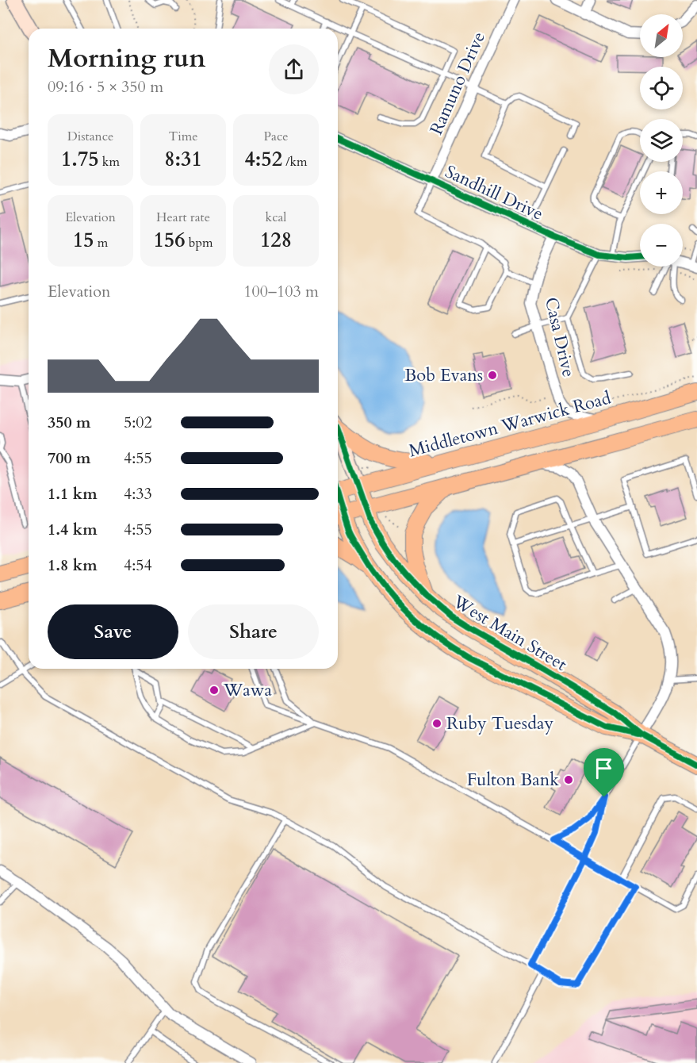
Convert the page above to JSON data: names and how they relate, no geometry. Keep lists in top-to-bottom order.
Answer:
{
  "streets": {
    "main road": ["Middletown Warwick Road", "West Main Street"],
    "street": ["Ramuno Drive", "Sandhill Drive", "Casa Drive"]
  },
  "crossings": [
    ["Ramuno Drive", "Sandhill Drive"],
    ["Sandhill Drive", "Casa Drive"],
    ["Casa Drive", "Middletown Warwick Road"],
    ["Middletown Warwick Road", "West Main Street"]
  ],
  "places": [
    "Bob Evans",
    "Wawa",
    "Ruby Tuesday",
    "Fulton Bank"
  ],
  "north": "top right",
  "page": {
    "map_buttons": ["+", "−"],
    "heading": ["Morning run", "09:16 · 5 × 350 m"],
    "stats": [
      ["Distance", "1.75 km"],
      ["Time", "8:31"],
      ["Pace", "4:52 /km"],
      ["Elevation", "15 m"],
      ["Heart rate", "156 bpm"],
      ["kcal", "128"]
    ],
    "chart": ["Elevation", "100–103 m"],
    "list": [
      {
        "name": "350 m",
        "note": "5:02"
      },
      {
        "name": "700 m",
        "note": "4:55"
      },
      {
        "name": "1.1 km",
        "note": "4:33"
      },
      {
        "name": "1.4 km",
        "note": "4:55"
      },
      {
        "name": "1.8 km",
        "note": "4:54"
      }
    ],
    "buttons": ["Save", "Share"]
  }
}
